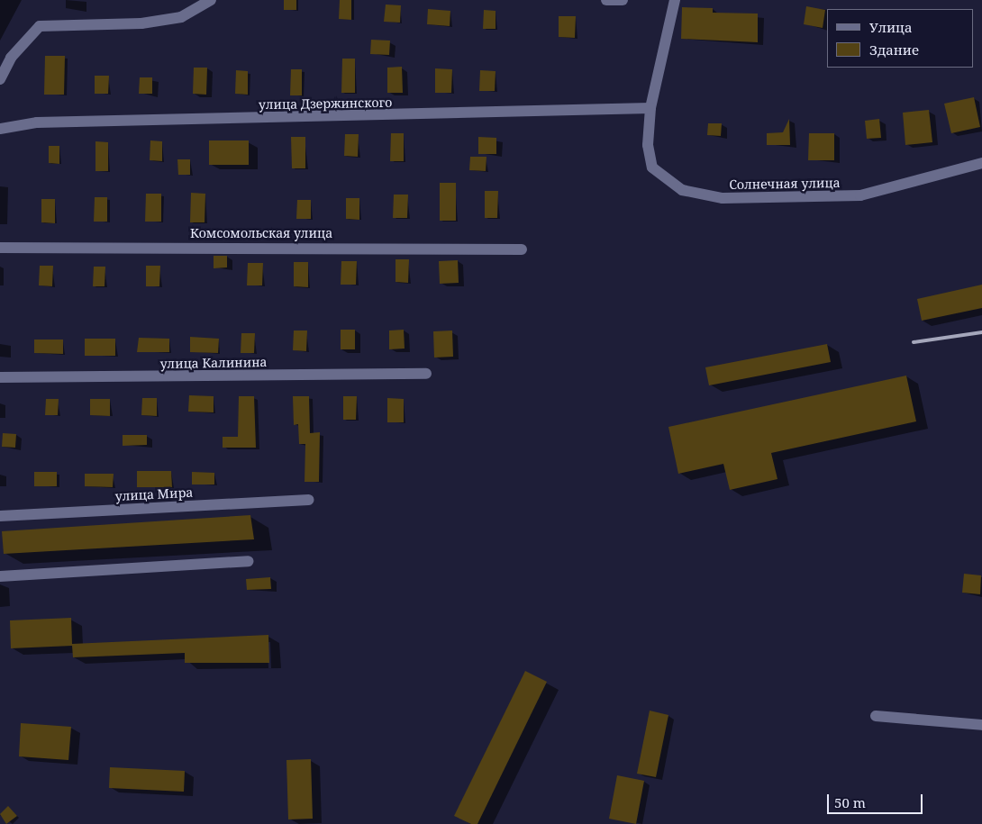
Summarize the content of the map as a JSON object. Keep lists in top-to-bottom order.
{
  "streets": {
    "street": [
      "улица Дзержинского",
      "Солнечная улица",
      "Комсомольская улица",
      "улица Калинина",
      "улица Мира"
    ]
  },
  "crossings": [
    ["улица Дзержинского", "Солнечная улица"]
  ],
  "legend": ["Улица", "Здание"],
  "scale_bar": "50 m"
}
